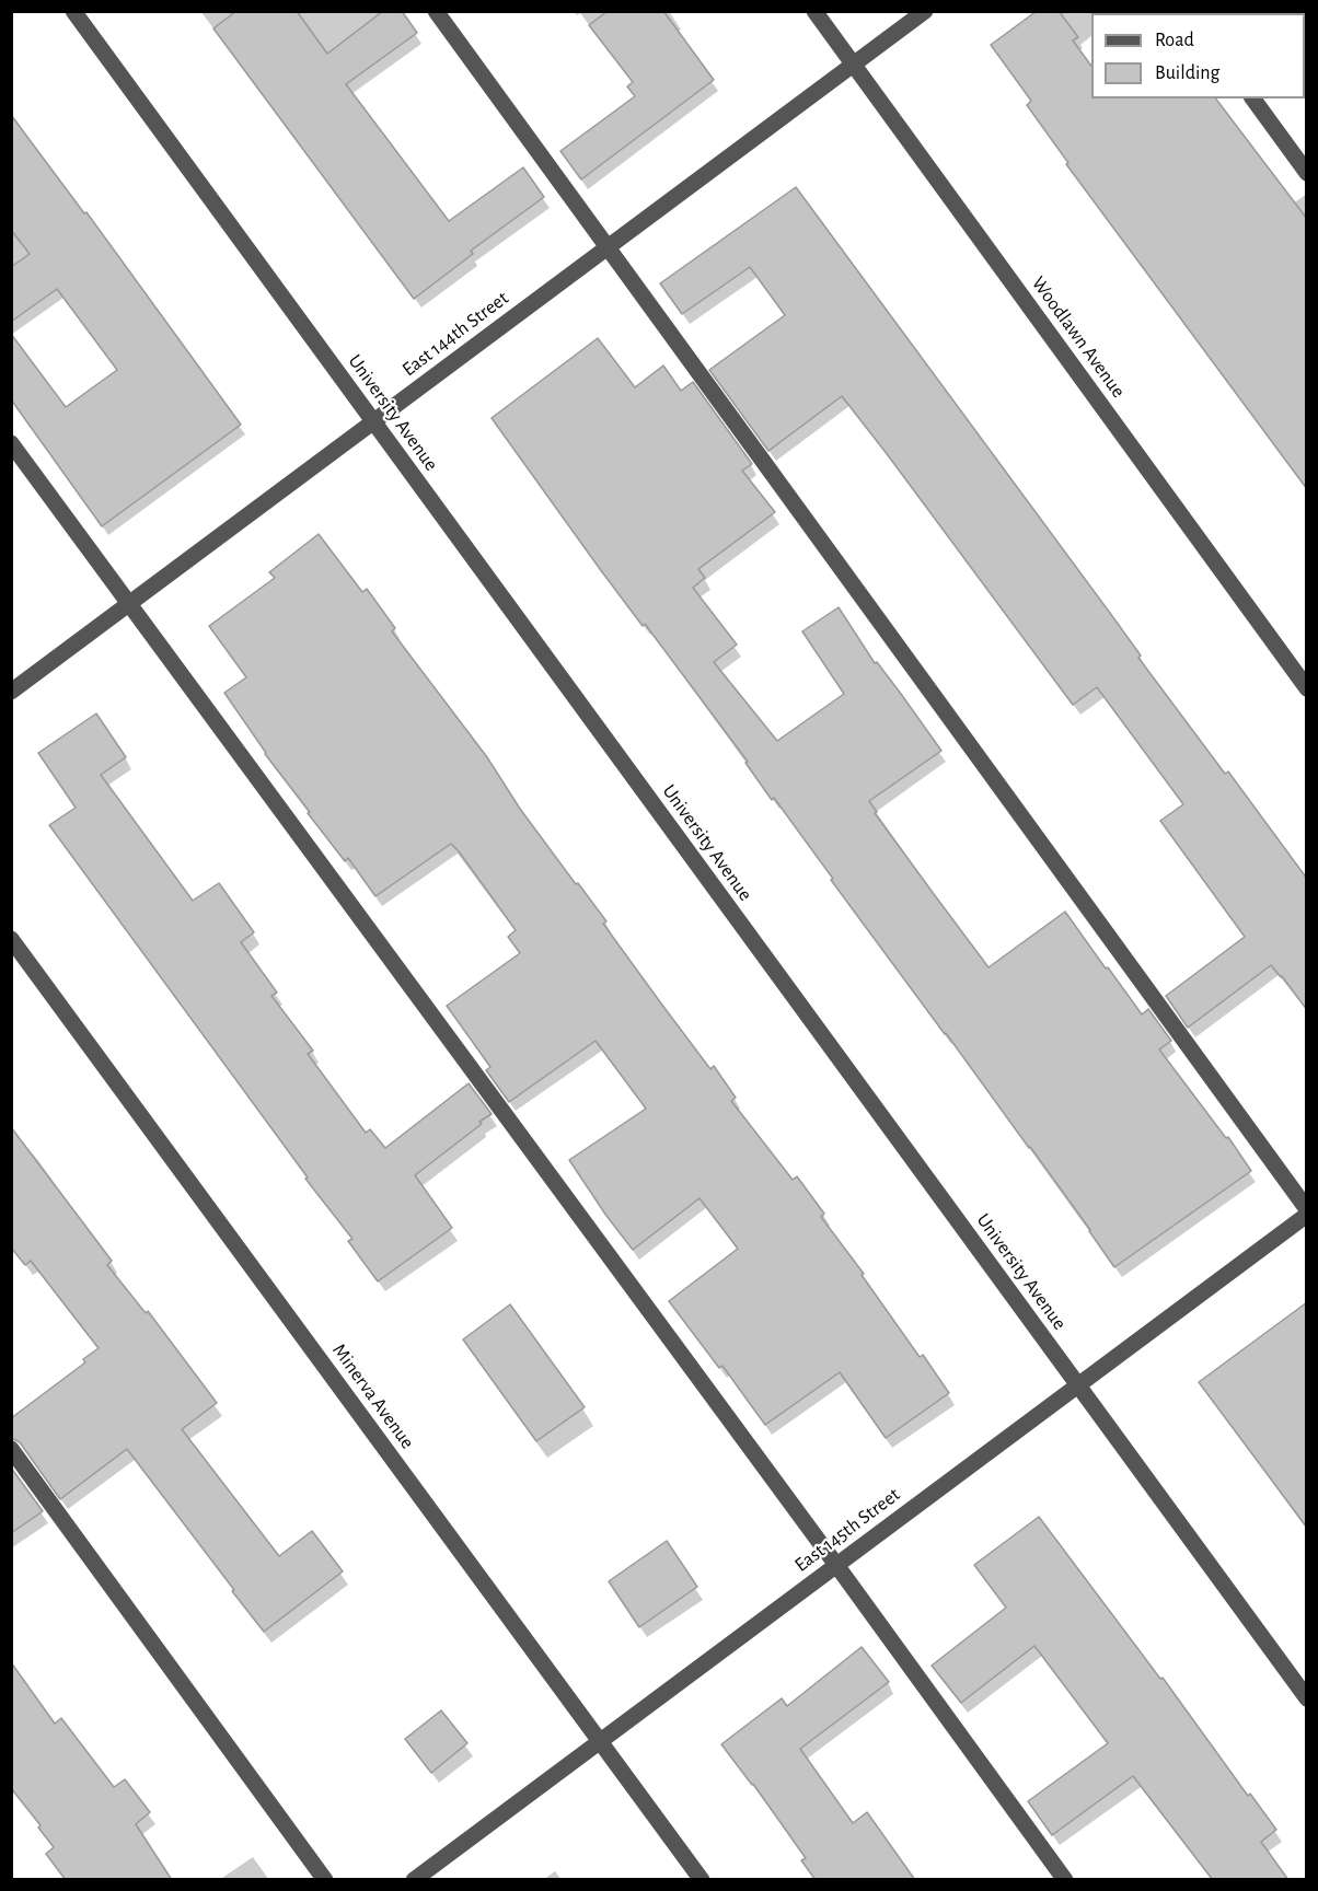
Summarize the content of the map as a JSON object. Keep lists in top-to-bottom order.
{
  "streets": {
    "street": [
      "East 144th Street",
      "Woodlawn Avenue",
      "University Avenue",
      "Minerva Avenue",
      "East 145th Street"
    ]
  },
  "crossings": [
    ["East 144th Street", "Woodlawn Avenue"],
    ["East 144th Street", "University Avenue"],
    ["University Avenue", "East 145th Street"],
    ["Minerva Avenue", "East 145th Street"]
  ],
  "legend": ["Road", "Building"]
}
